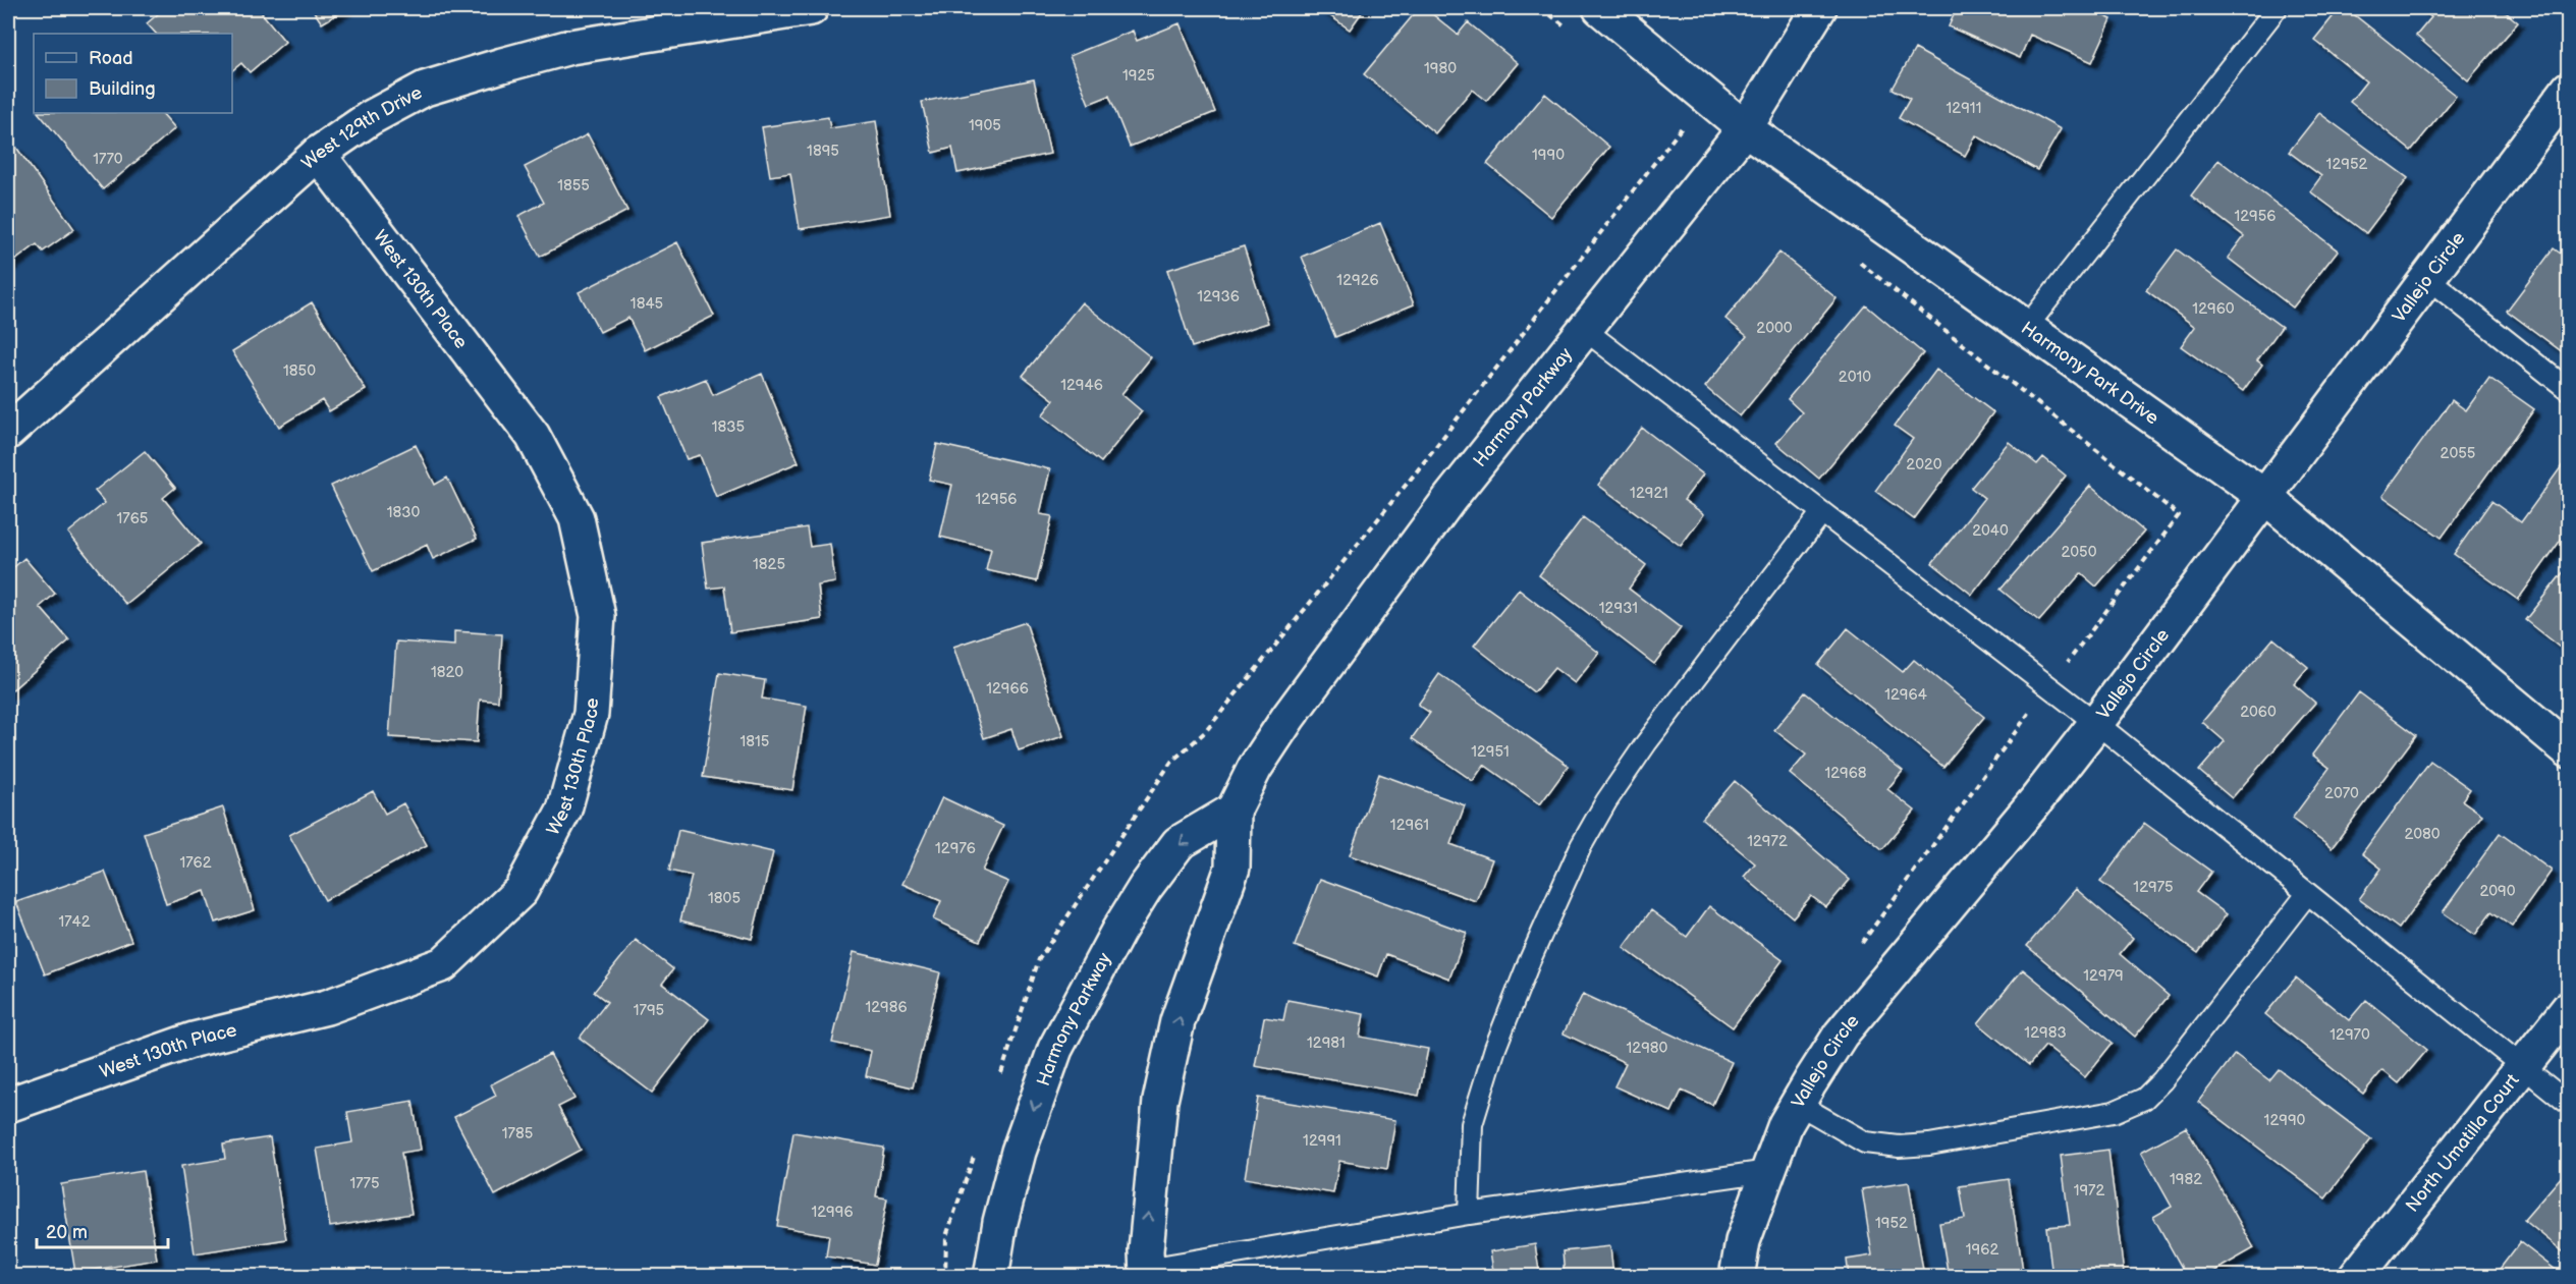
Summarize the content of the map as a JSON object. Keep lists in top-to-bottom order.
{
  "streets": {
    "street": [
      "West 129th Drive",
      "Vallejo Circle",
      "West 130th Place",
      "Harmony Park Drive",
      "Harmony Parkway",
      "North Umatilla Court"
    ]
  },
  "crossings": [
    ["West 129th Drive", "West 130th Place"],
    ["Vallejo Circle", "Harmony Park Drive"],
    ["Harmony Park Drive", "Harmony Parkway"]
  ],
  "house_numbers": [
    "1980",
    "1925",
    "12911",
    "1905",
    "1895",
    "1990",
    "1770",
    "12952",
    "1855",
    "12956",
    "12926",
    "12936",
    "1845",
    "12960",
    "2000",
    "1850",
    "2010",
    "12946",
    "1835",
    "2055",
    "2020",
    "12921",
    "12956",
    "1830",
    "1765",
    "2040",
    "2050",
    "1825",
    "12931",
    "1820",
    "12966",
    "12964",
    "2060",
    "1815",
    "12951",
    "12968",
    "2070",
    "12961",
    "2080",
    "12972",
    "12976",
    "1762",
    "12975",
    "2090",
    "1805",
    "1742",
    "12979",
    "12986",
    "1795",
    "12983",
    "12970",
    "12981",
    "12980",
    "12990",
    "1785",
    "12991",
    "1982",
    "1775",
    "1972",
    "12996",
    "1952",
    "1962"
  ],
  "legend": ["Road", "Building"],
  "scale_bar": "20 m"
}
